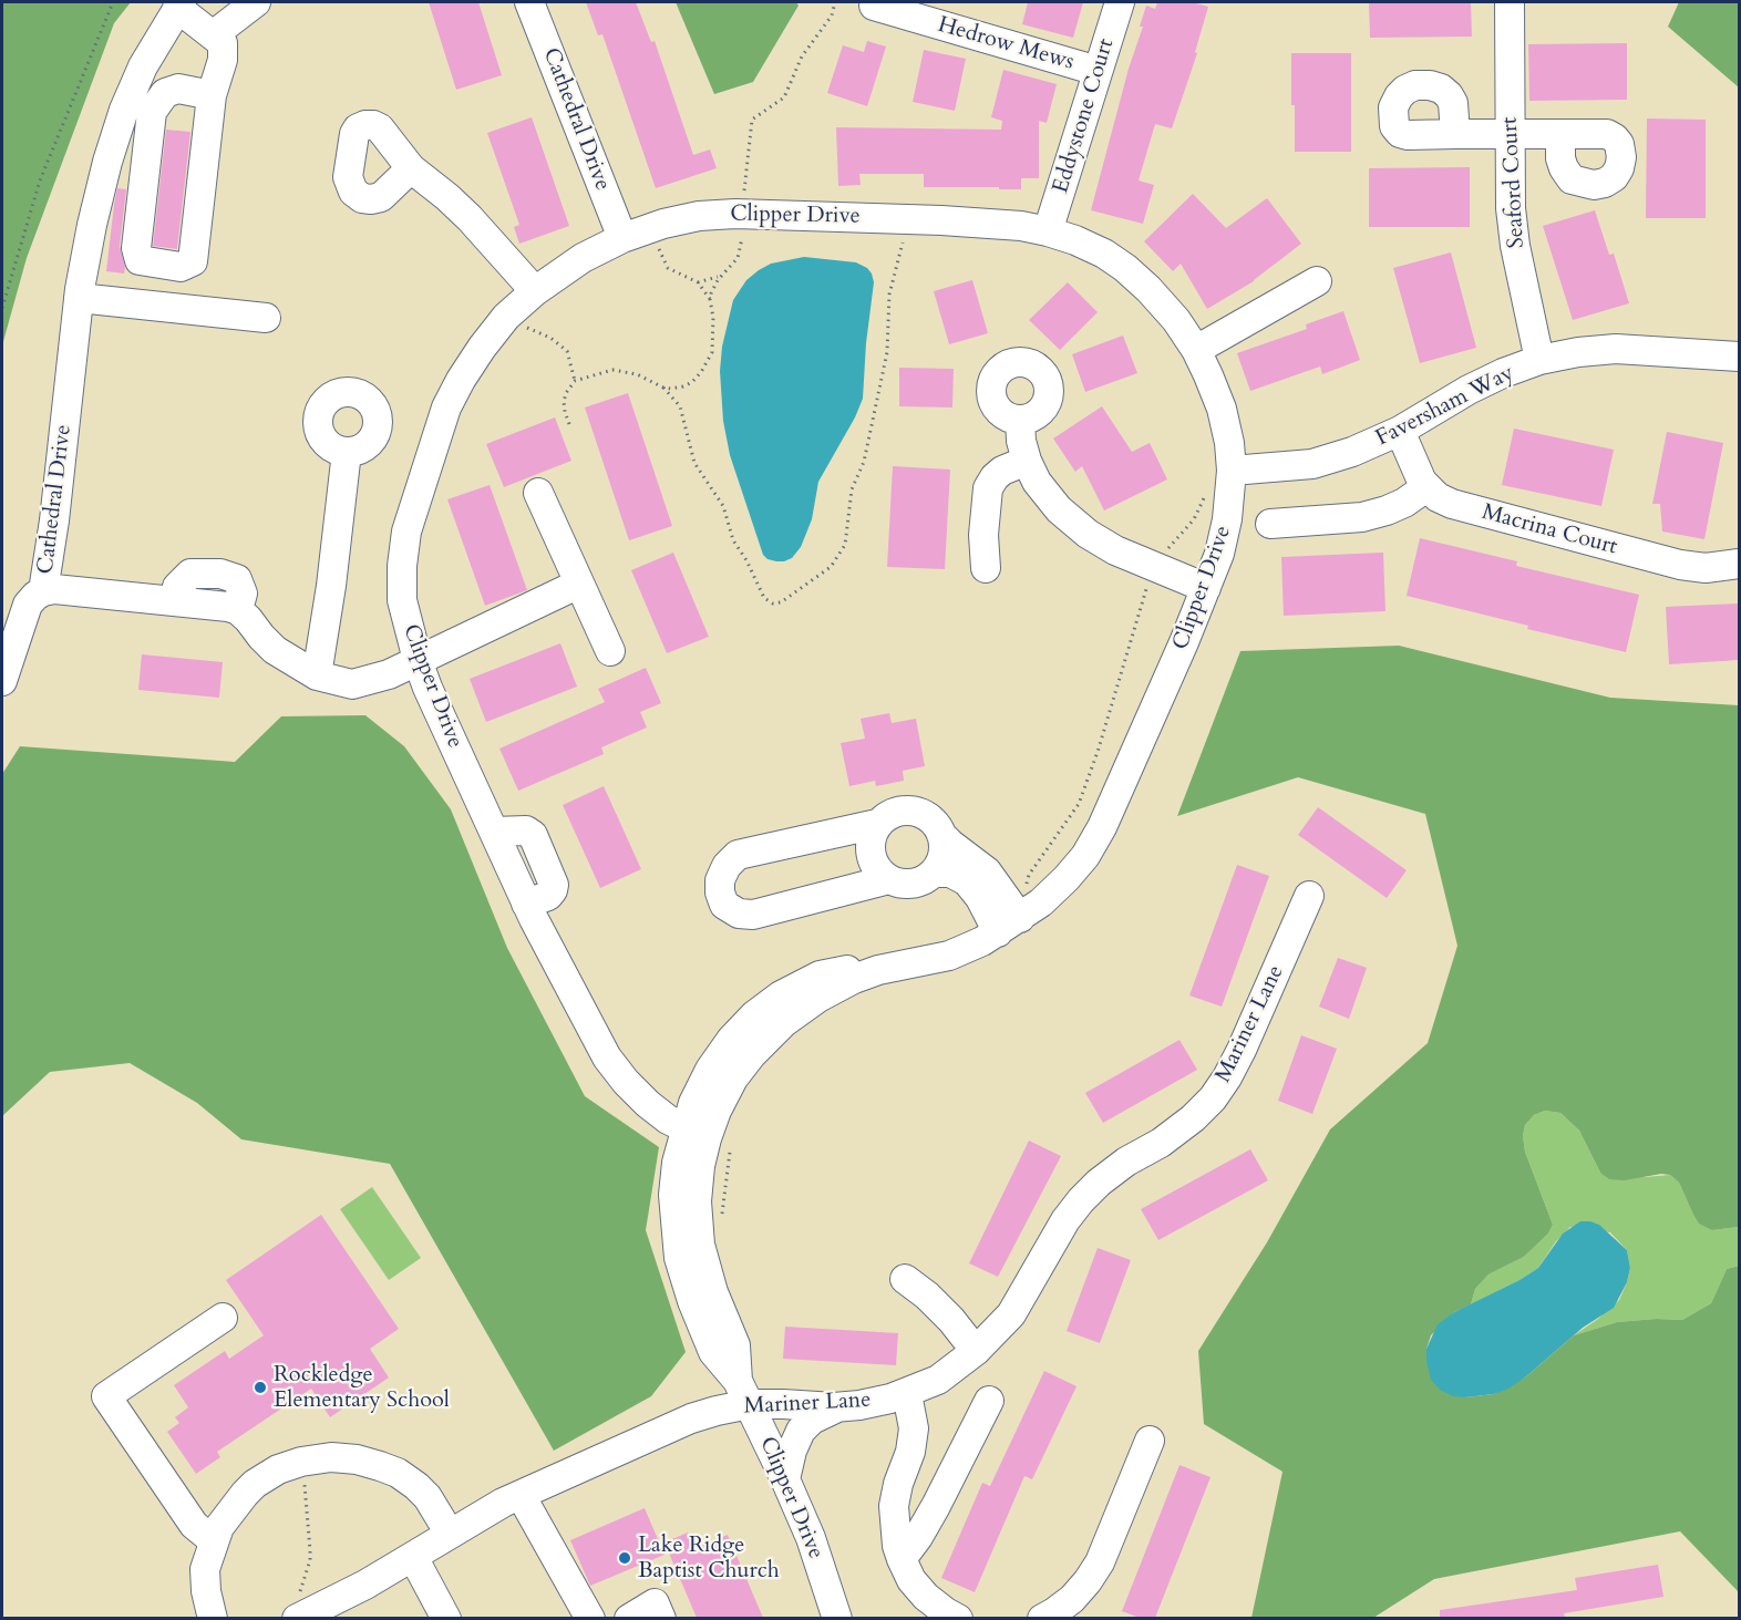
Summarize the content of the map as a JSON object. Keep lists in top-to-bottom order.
{
  "streets": {
    "street": [
      "Hedrow Mews",
      "Eddystone Court",
      "Cathedral Drive",
      "Seaford Court",
      "Clipper Drive",
      "Faversham Way",
      "Macrina Court",
      "Mariner Lane"
    ]
  },
  "crossings": [
    ["Hedrow Mews", "Eddystone Court"],
    ["Eddystone Court", "Clipper Drive"],
    ["Cathedral Drive", "Clipper Drive"],
    ["Seaford Court", "Faversham Way"],
    ["Clipper Drive", "Faversham Way"],
    ["Clipper Drive", "Mariner Lane"]
  ],
  "places": ["Rockledge Elementary School", "Lake Ridge Baptist Church"]
}
